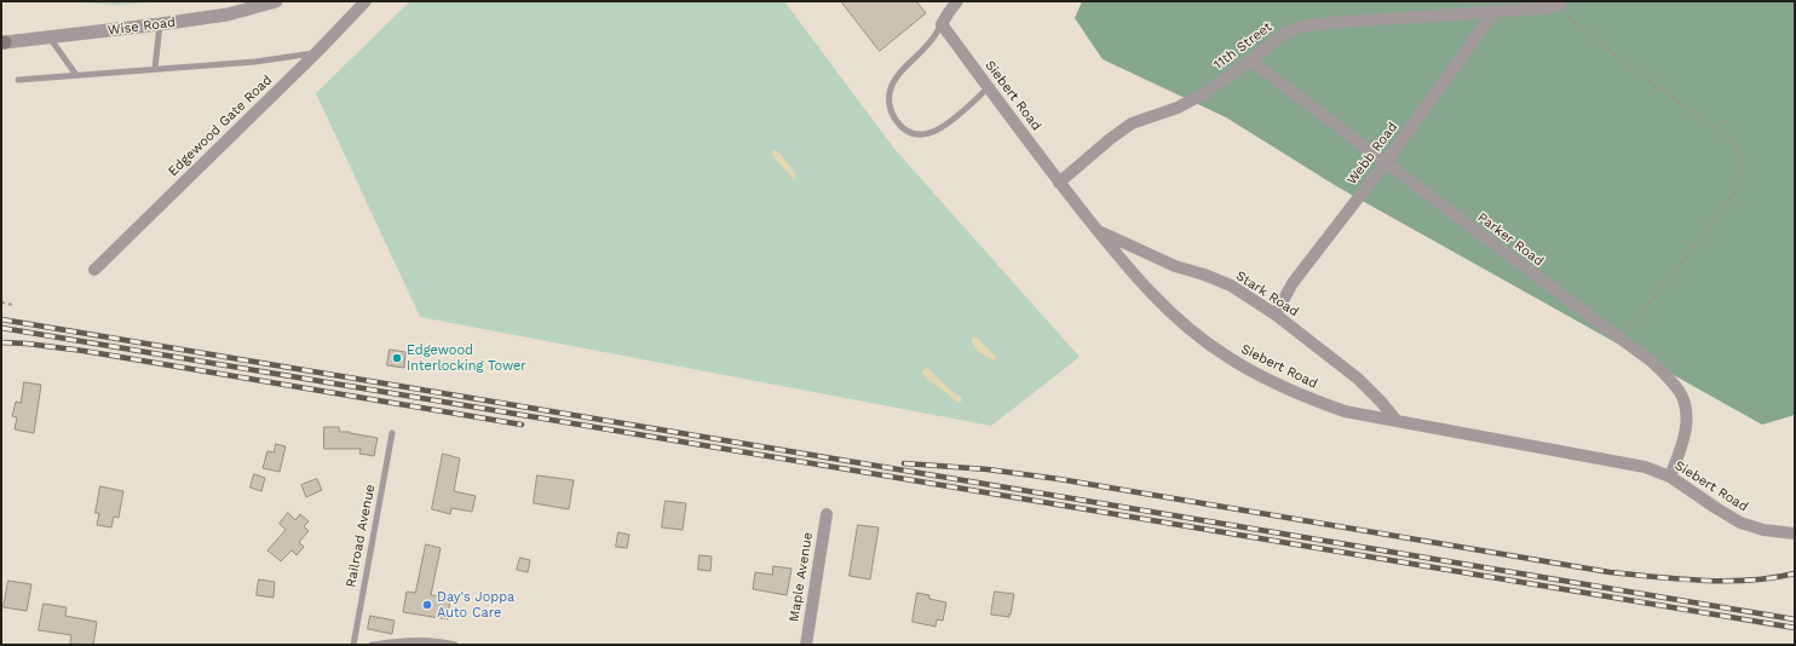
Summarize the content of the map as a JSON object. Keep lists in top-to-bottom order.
{
  "streets": {
    "street": [
      "Wise Road",
      "11th Street",
      "Siebert Road",
      "Edgewood Gate Road",
      "Webb Road",
      "Parker Road",
      "Stark Road",
      "Maple Avenue"
    ],
    "lane": ["Railroad Avenue"]
  },
  "crossings": [
    ["11th Street", "Siebert Road"],
    ["11th Street", "Webb Road"],
    ["11th Street", "Parker Road"],
    ["Siebert Road", "Parker Road"],
    ["Siebert Road", "Stark Road"],
    ["Webb Road", "Parker Road"],
    ["Webb Road", "Stark Road"]
  ],
  "places": ["Edgewood Interlocking Tower", "Day's Joppa Auto Care"]
}
